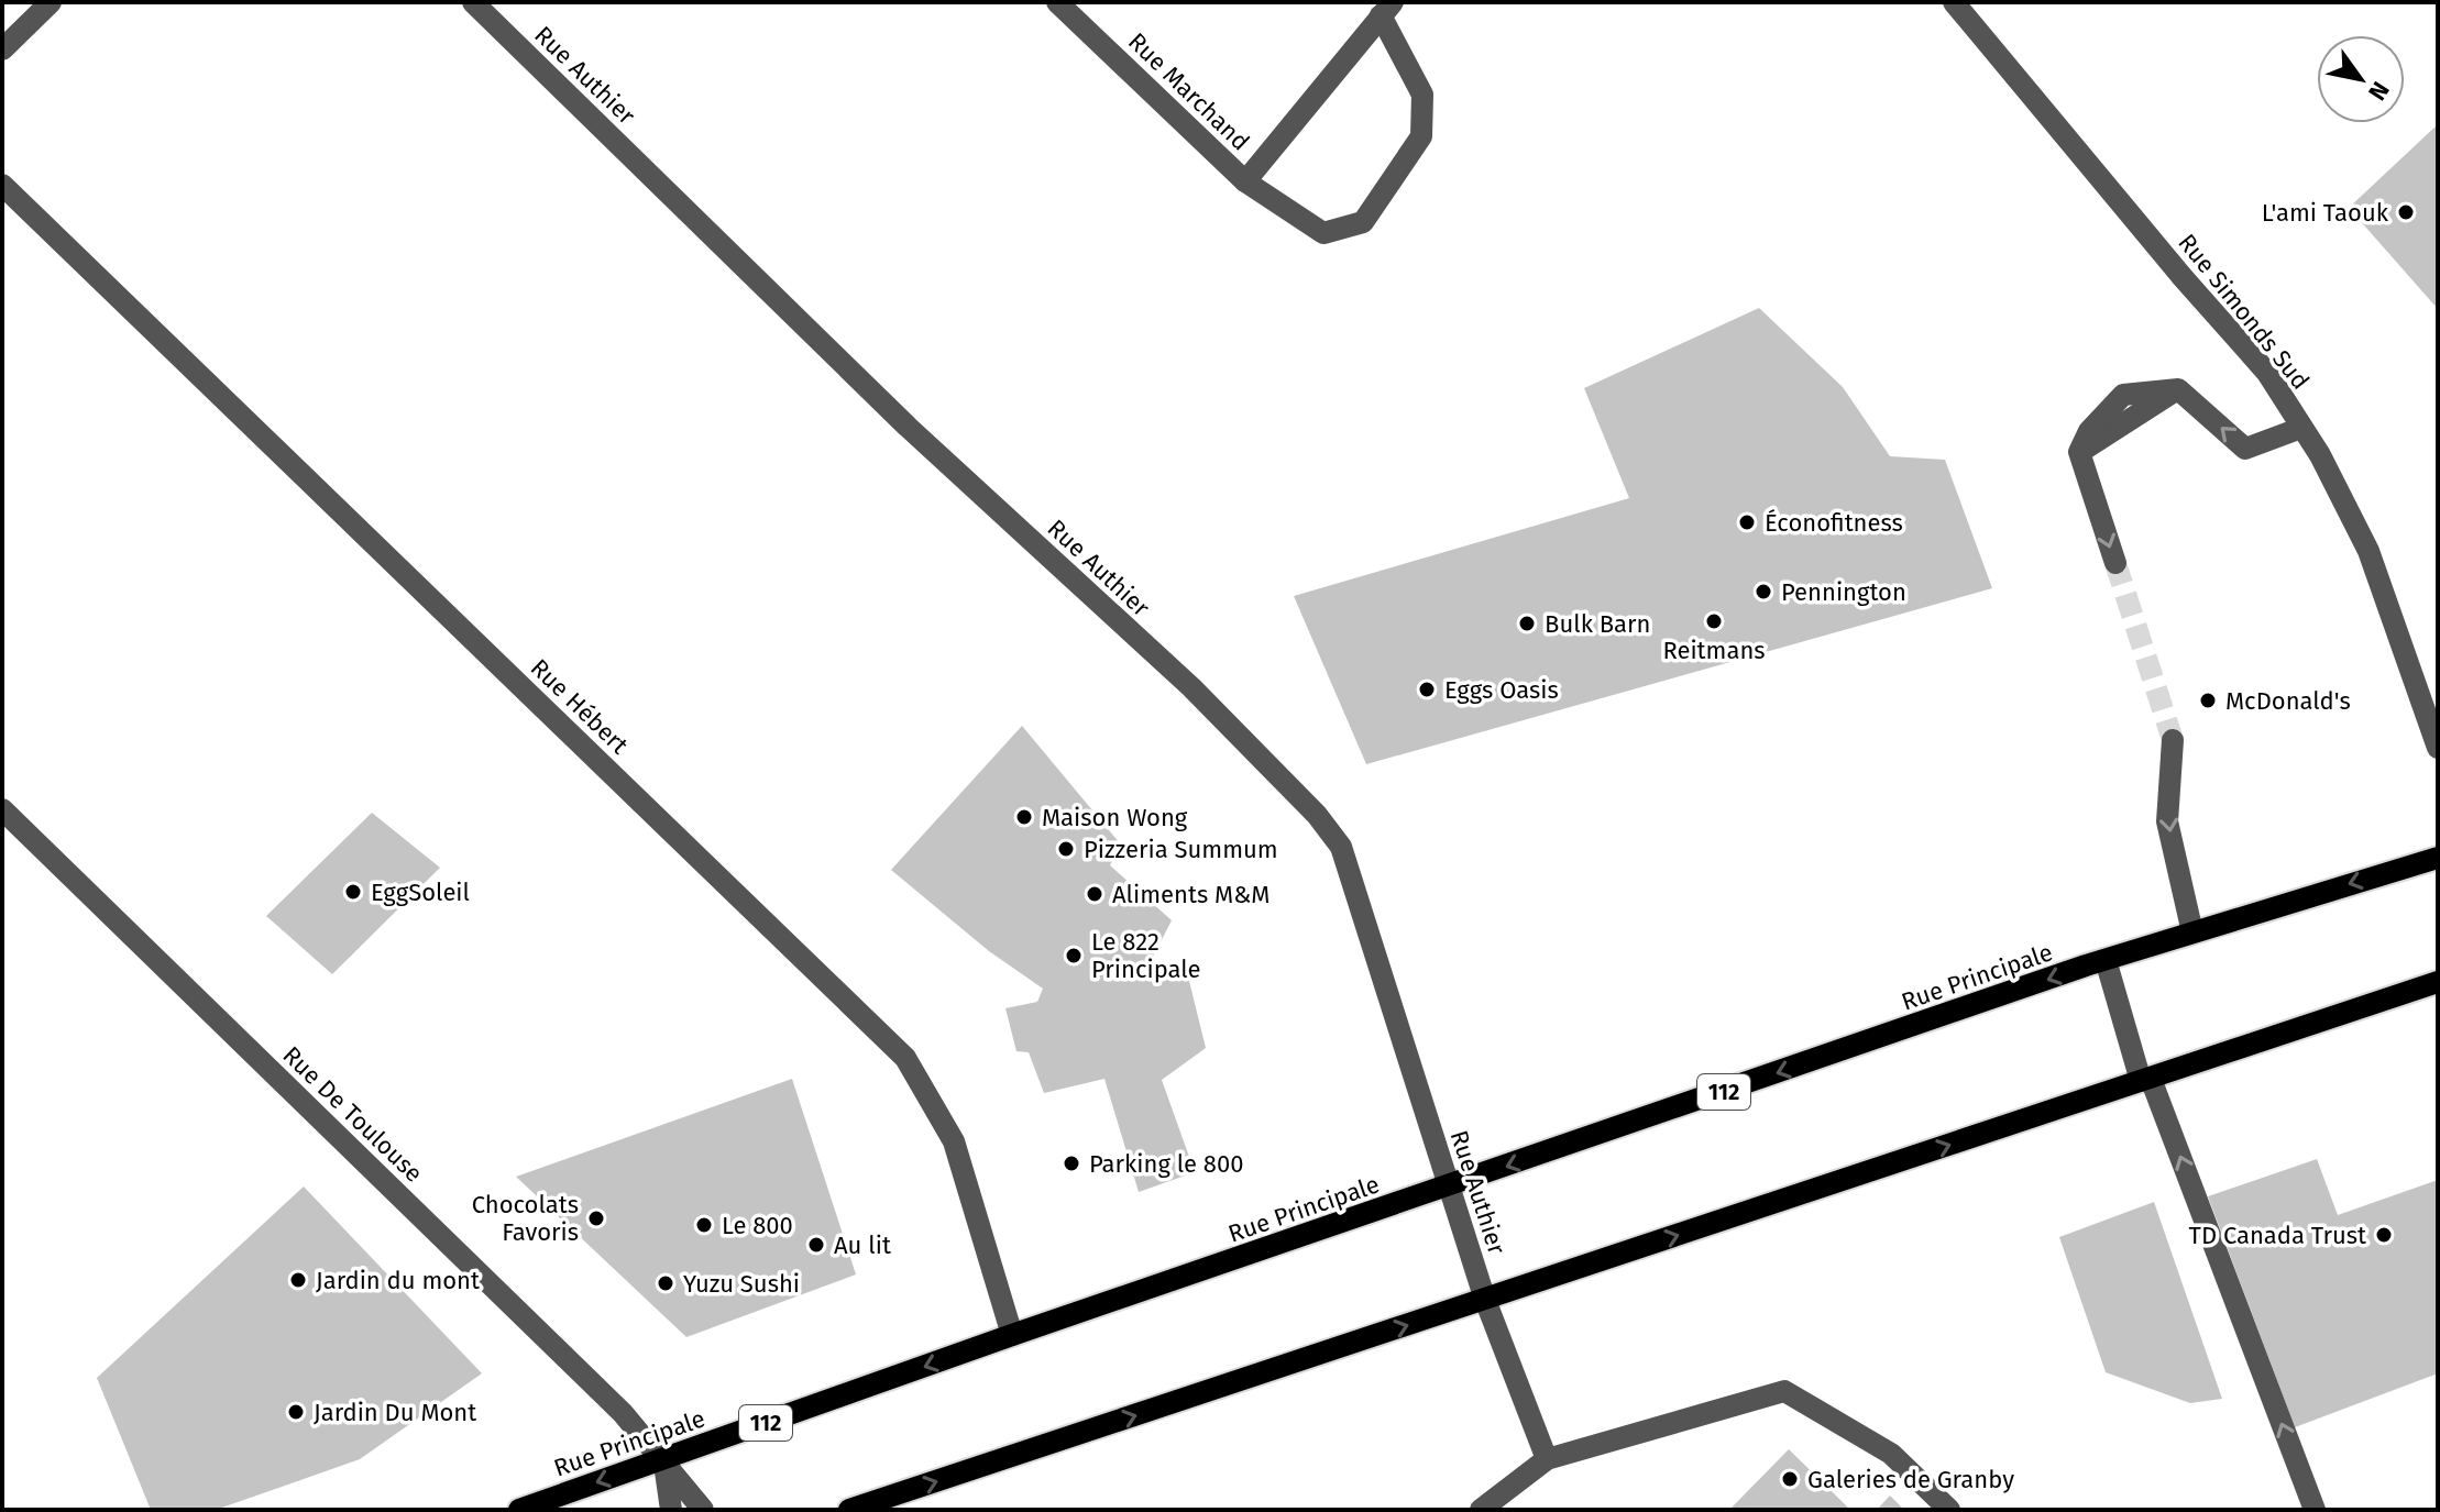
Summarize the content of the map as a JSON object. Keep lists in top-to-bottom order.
{
  "streets": {
    "main road": ["Rue Principale", "112"],
    "street": [
      "Rue Authier",
      "Rue Marchand",
      "Rue Simonds Sud",
      "Rue Hébert",
      "Rue De Toulouse"
    ]
  },
  "crossings": [
    ["Rue Authier", "Rue Principale"],
    ["Rue Hébert", "Rue Principale"],
    ["Rue Principale", "Rue De Toulouse"]
  ],
  "places": [
    "L'ami Taouk",
    "Éconofitness",
    "Pennington",
    "Reitmans",
    "Bulk Barn",
    "Eggs Oasis",
    "McDonald's",
    "Maison Wong",
    "Pizzeria Summum",
    "EggSoleil",
    "Aliments M&M",
    "Le 822 Principale",
    "Parking le 800",
    "Chocolats Favoris",
    "Le 800",
    "TD Canada Trust",
    "Au lit",
    "Jardin du mont",
    "Yuzu Sushi",
    "Jardin Du Mont",
    "Galeries de Granby"
  ],
  "north": "bottom right"
}
